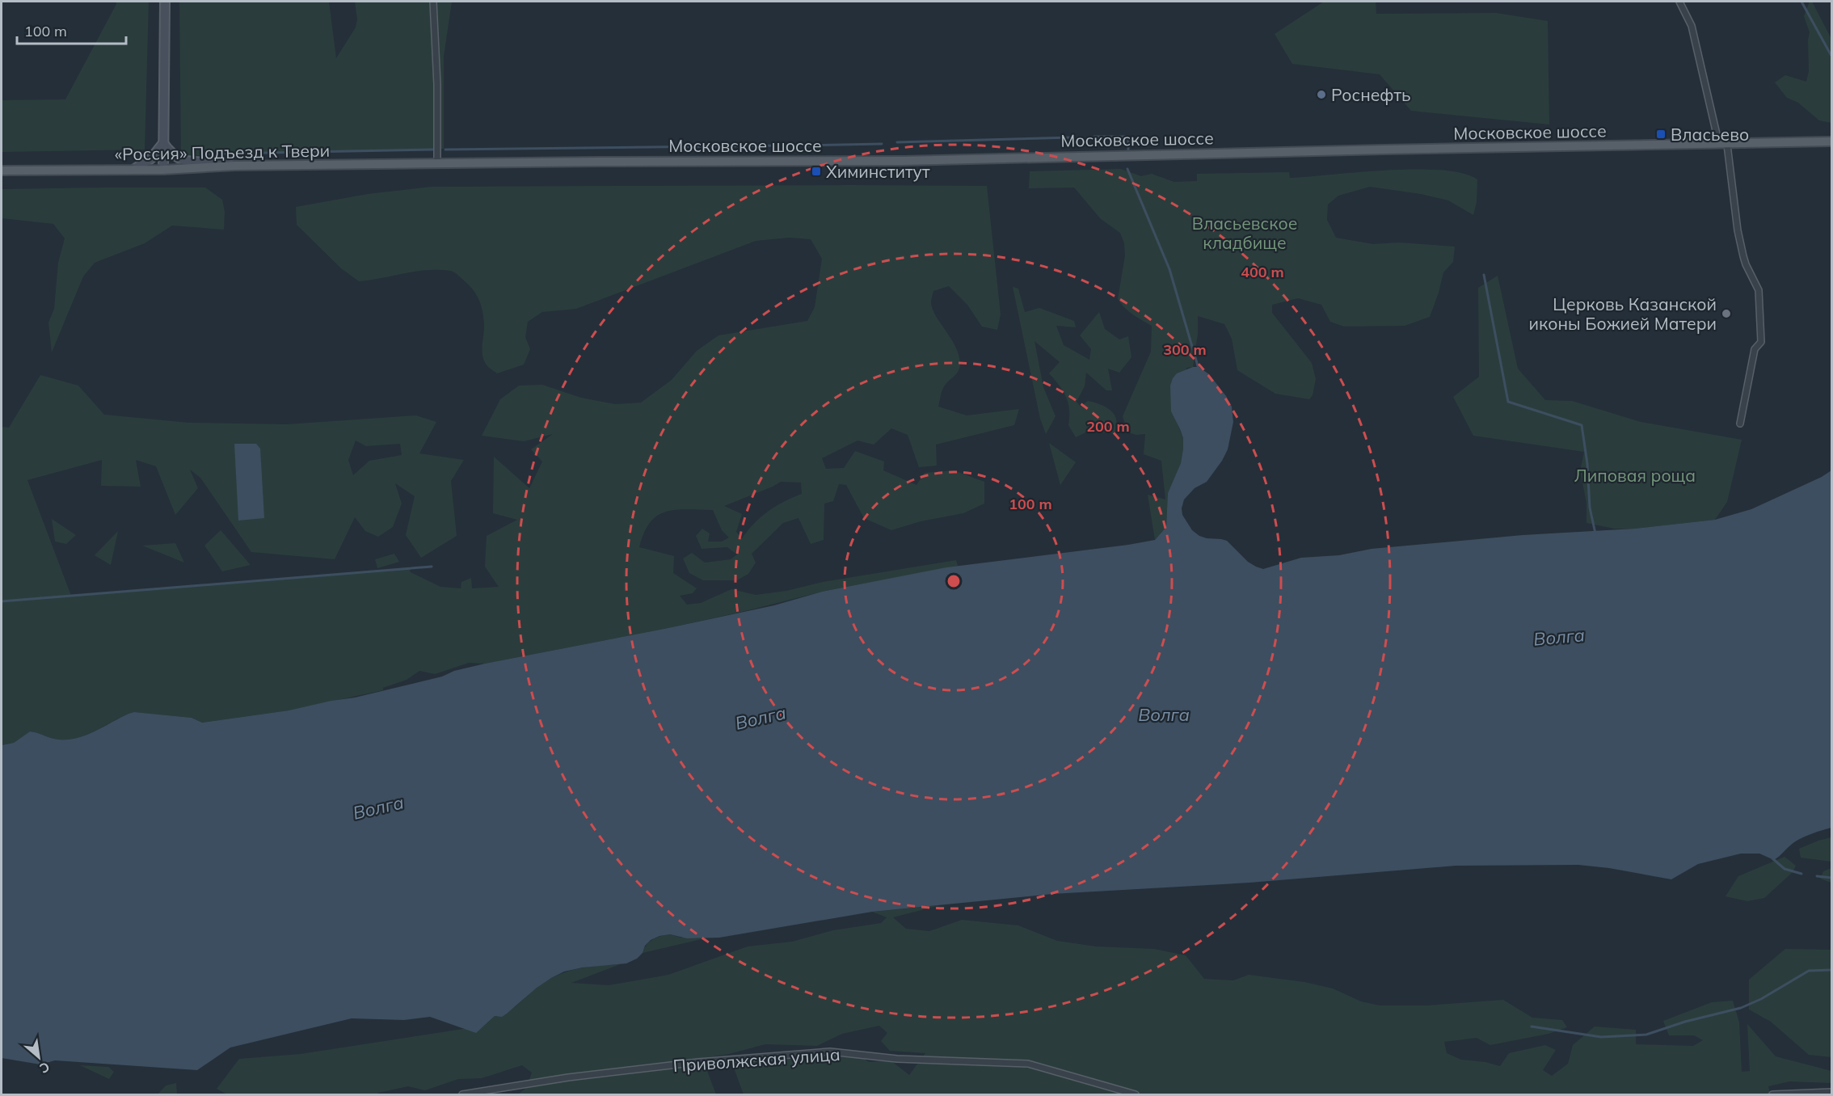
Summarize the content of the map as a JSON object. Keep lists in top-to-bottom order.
{
  "streets": {
    "main road": ["Московское шоссе", "«Россия» Подъезд к Твери"],
    "street": ["Приволжская улица"]
  },
  "crossings": [
    ["Московское шоссе", "«Россия» Подъезд к Твери"]
  ],
  "water": ["Волга"],
  "parks": ["Власьевское кладбище", "Липовая роща"],
  "places": {
    "other": ["Роснефть", "Церковь Казанской иконы Божией Матери"],
    "transit": ["Власьево", "Химинститут"]
  },
  "scale_bar": "100 m",
  "north": "bottom right",
  "rings": [
    "400 m",
    "300 m",
    "200 m",
    "100 m"
  ]
}
